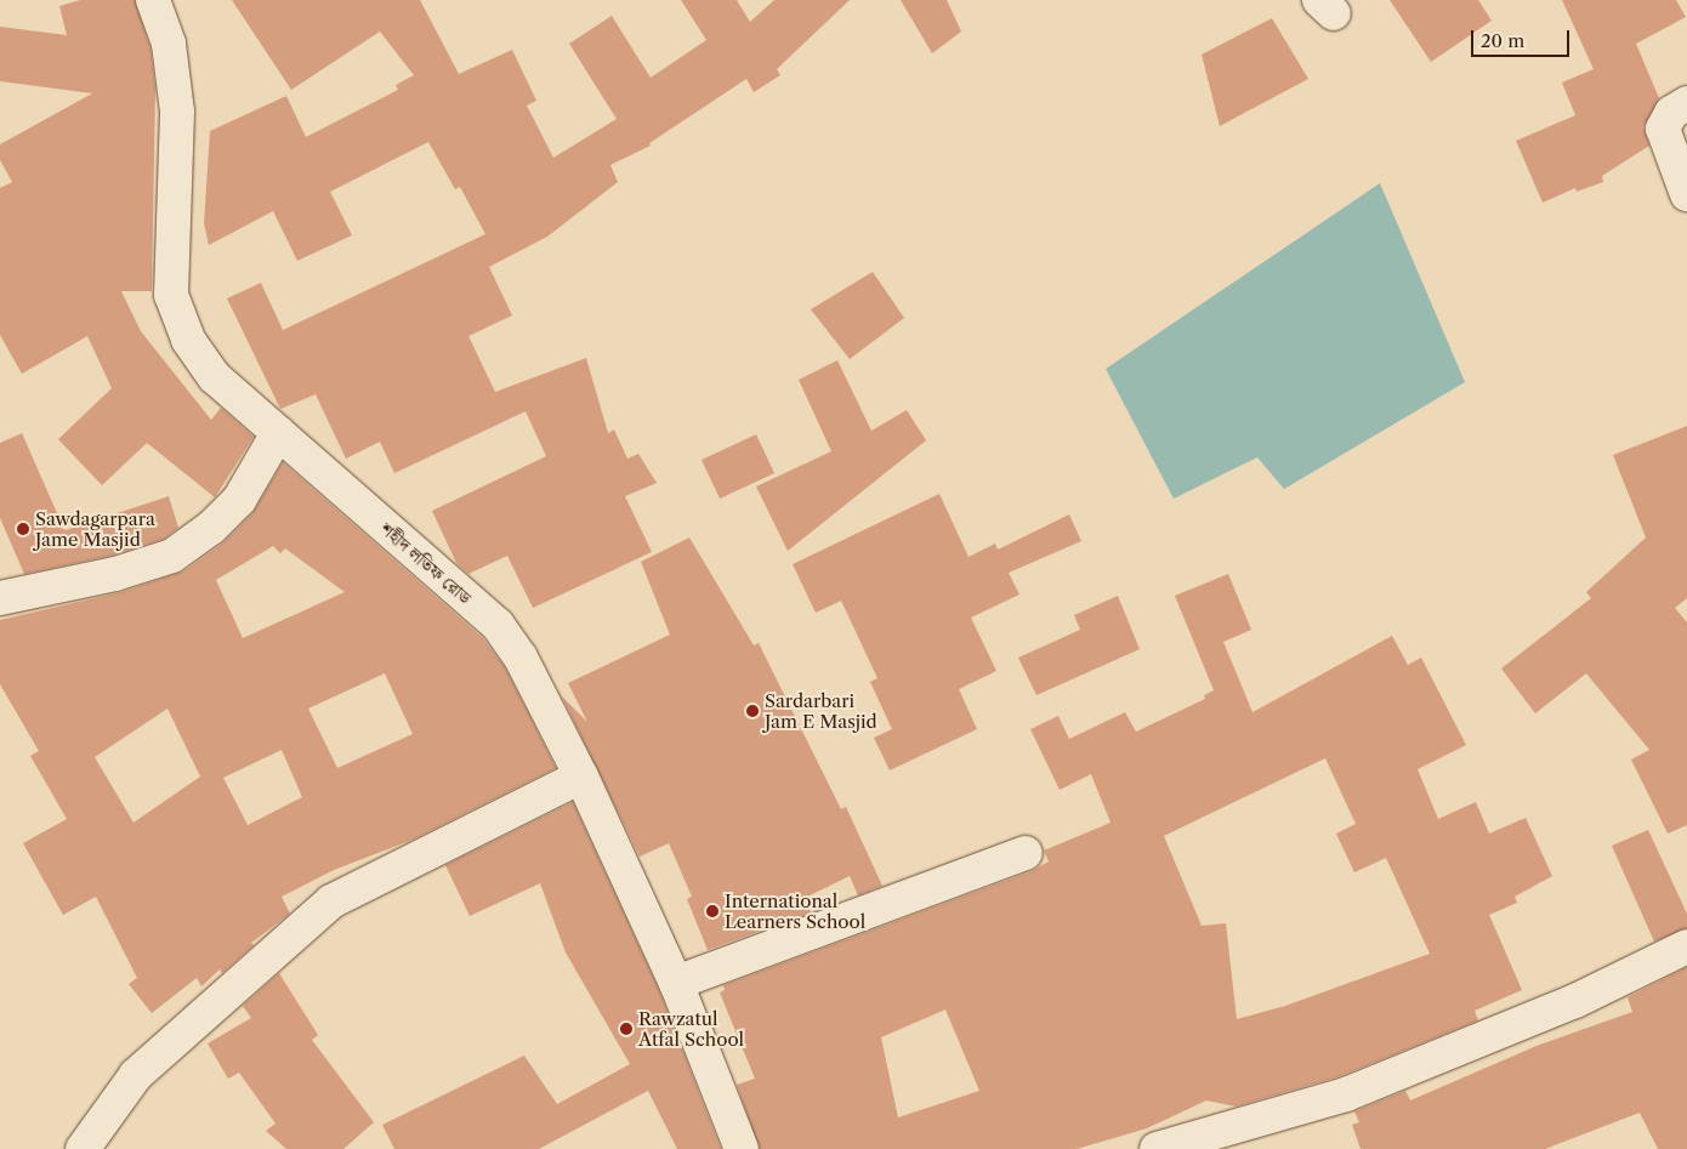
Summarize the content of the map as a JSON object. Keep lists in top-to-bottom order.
{
  "streets": {
    "street": ["শহীদ লতিফ রোড"]
  },
  "places": [
    "Sawdagarpara Jame Masjid",
    "Sardarbari Jam E Masjid",
    "International Learners School",
    "Rawzatul Atfal School"
  ],
  "scale_bar": "20 m"
}
